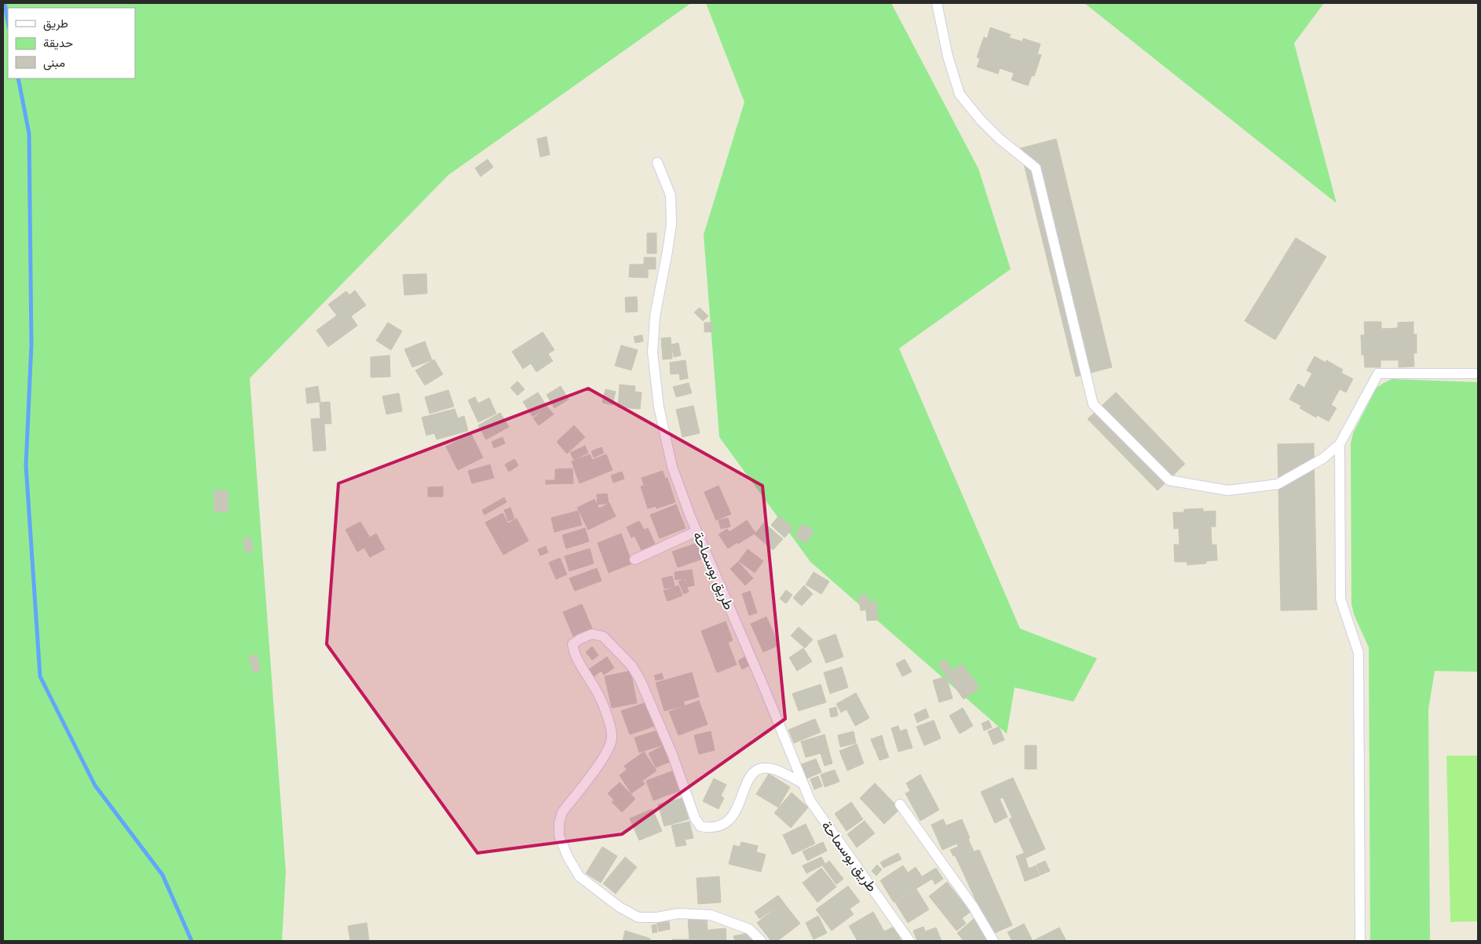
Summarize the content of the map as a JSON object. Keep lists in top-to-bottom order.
{
  "streets": {
    "street": ["طريق بوسماحة"]
  },
  "legend": ["طريق", "حديقة", "مبنى"]
}
